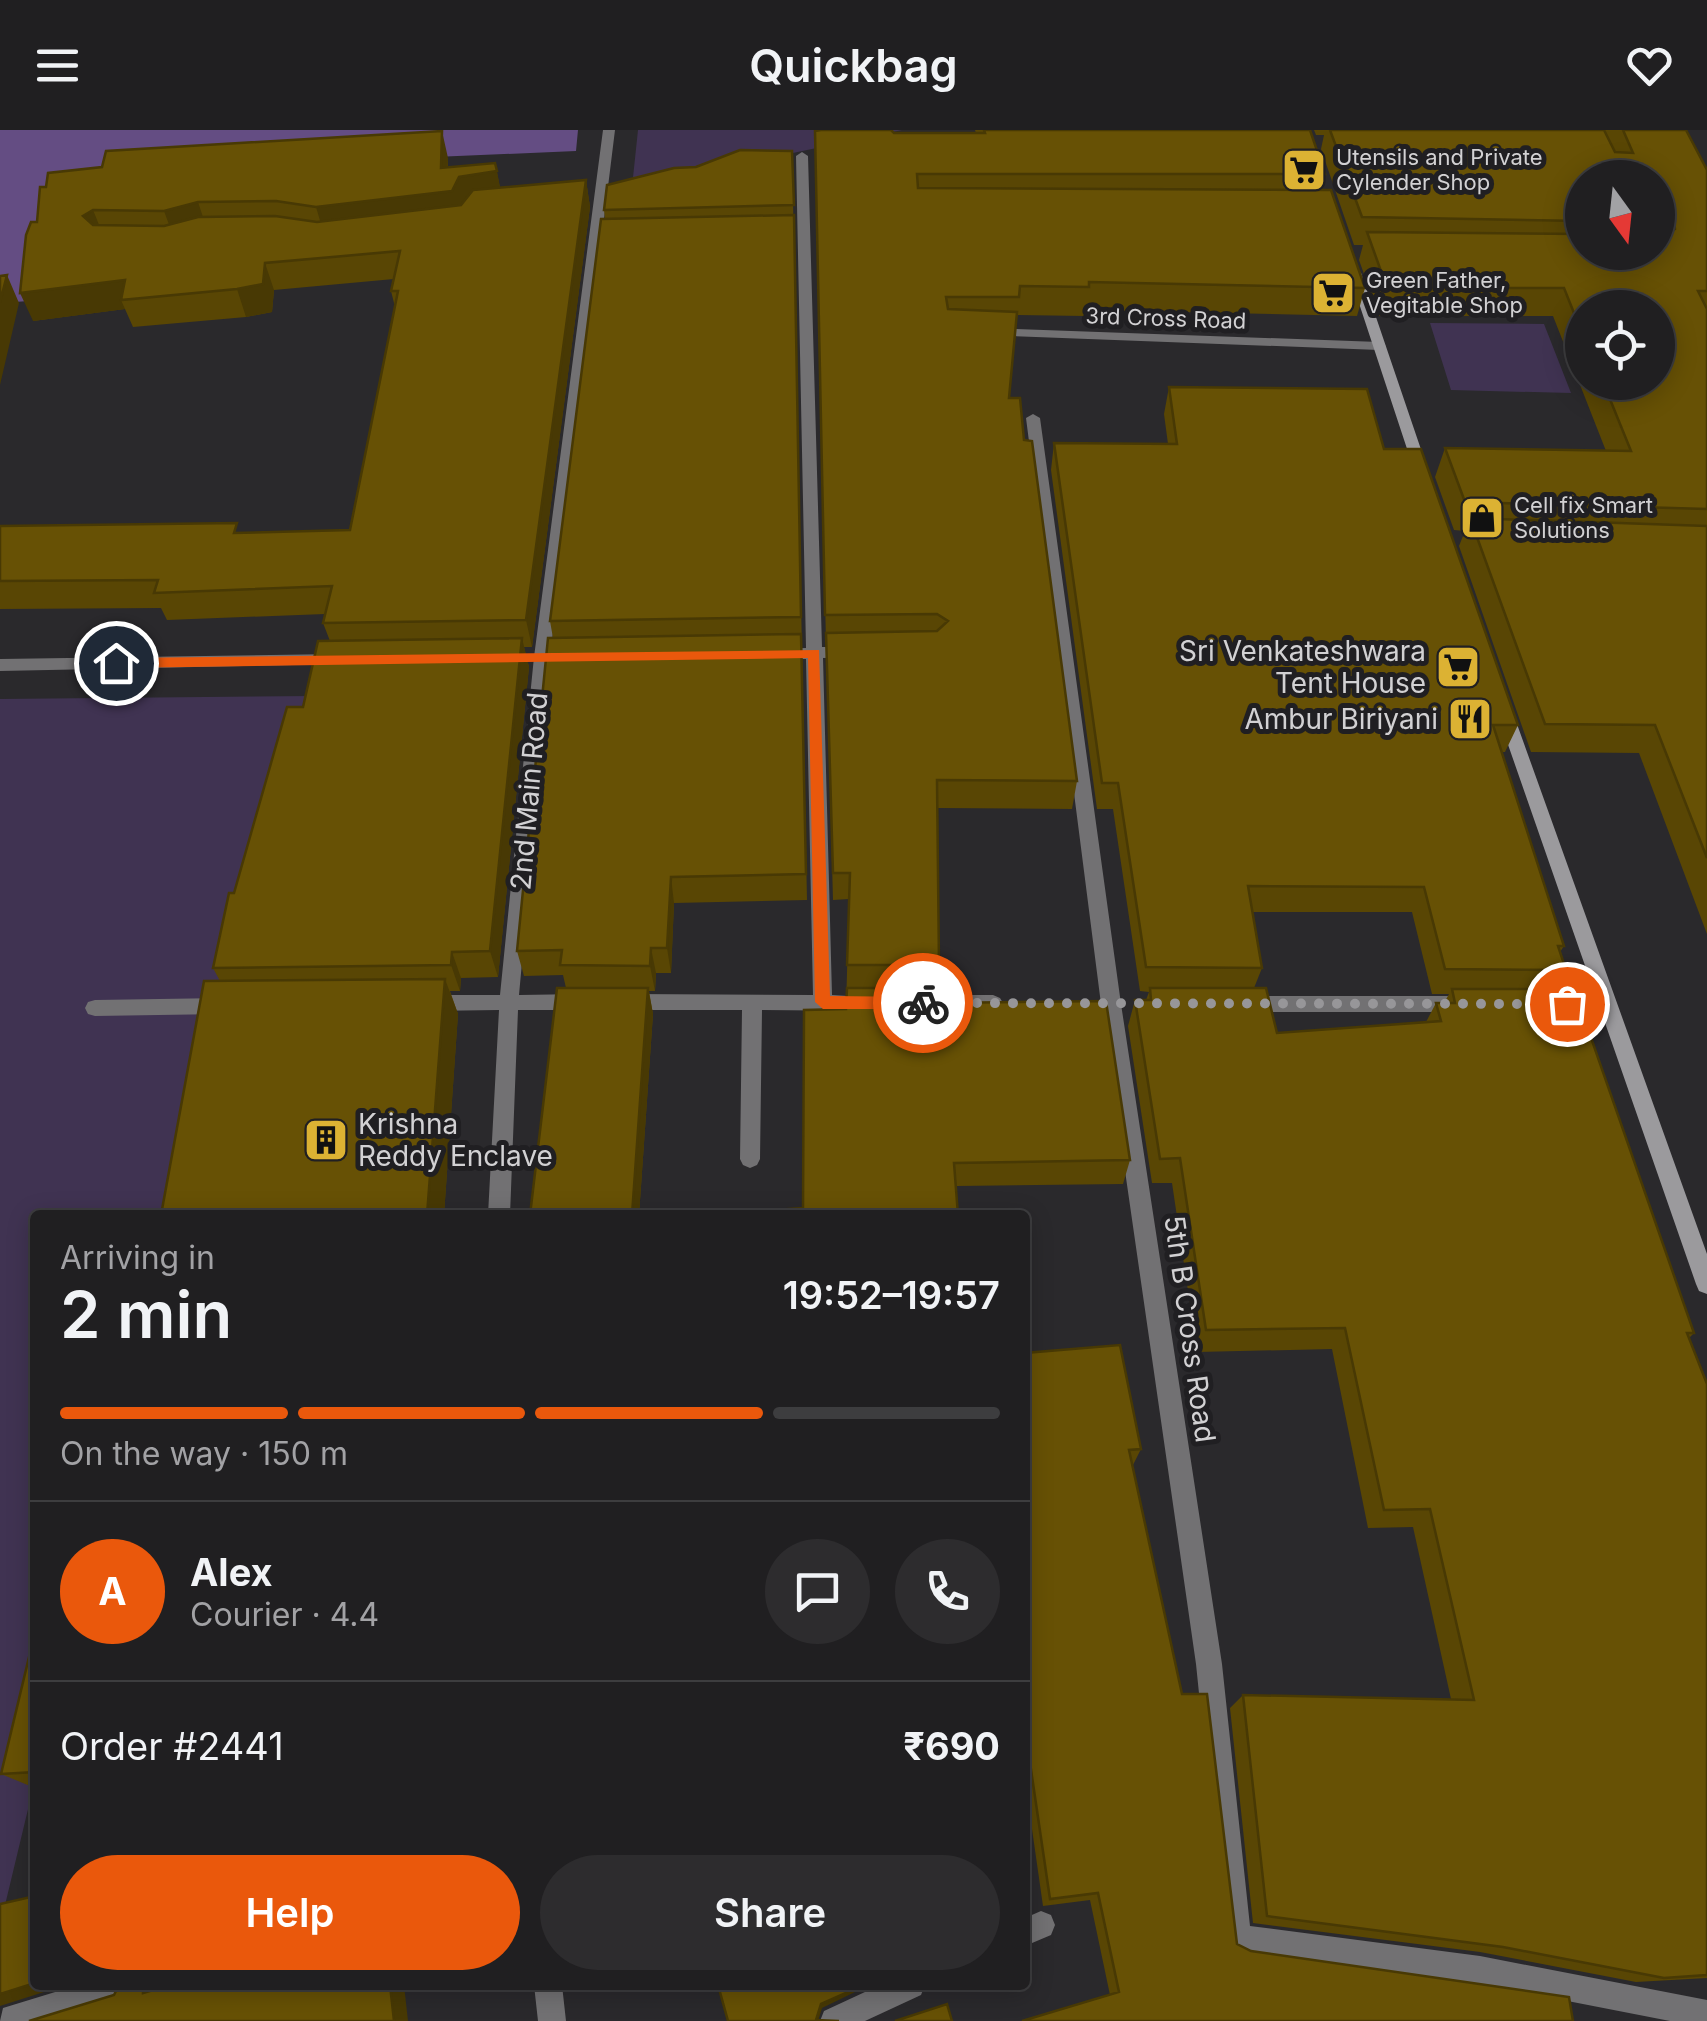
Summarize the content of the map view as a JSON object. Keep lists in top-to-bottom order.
{
  "streets": {
    "street": ["3rd Cross Road", "2nd Main Road", "5th B Cross Road"]
  },
  "places": {
    "supermarket": ["Utensils and Private Cylender Shop", "Green Father, Vegitable Shop", "Sri Venkateshwara Tent House"],
    "shop": ["Cell fix Smart Solutions"],
    "restaurant": ["Ambur Biriyani"],
    "building": ["Krishna Reddy Enclave"]
  },
  "north": "bottom",
  "page": {
    "header": "Quickbag",
    "heading": ["2 min", "Arriving in", "19:52–19:57"],
    "panel": [
      "Alex",
      "Courier · 4.4",
      "Order #2441",
      "₹690"
    ],
    "bar": "On the way · 150 m",
    "round": "A",
    "buttons": ["Help", "Share"]
  }
}
